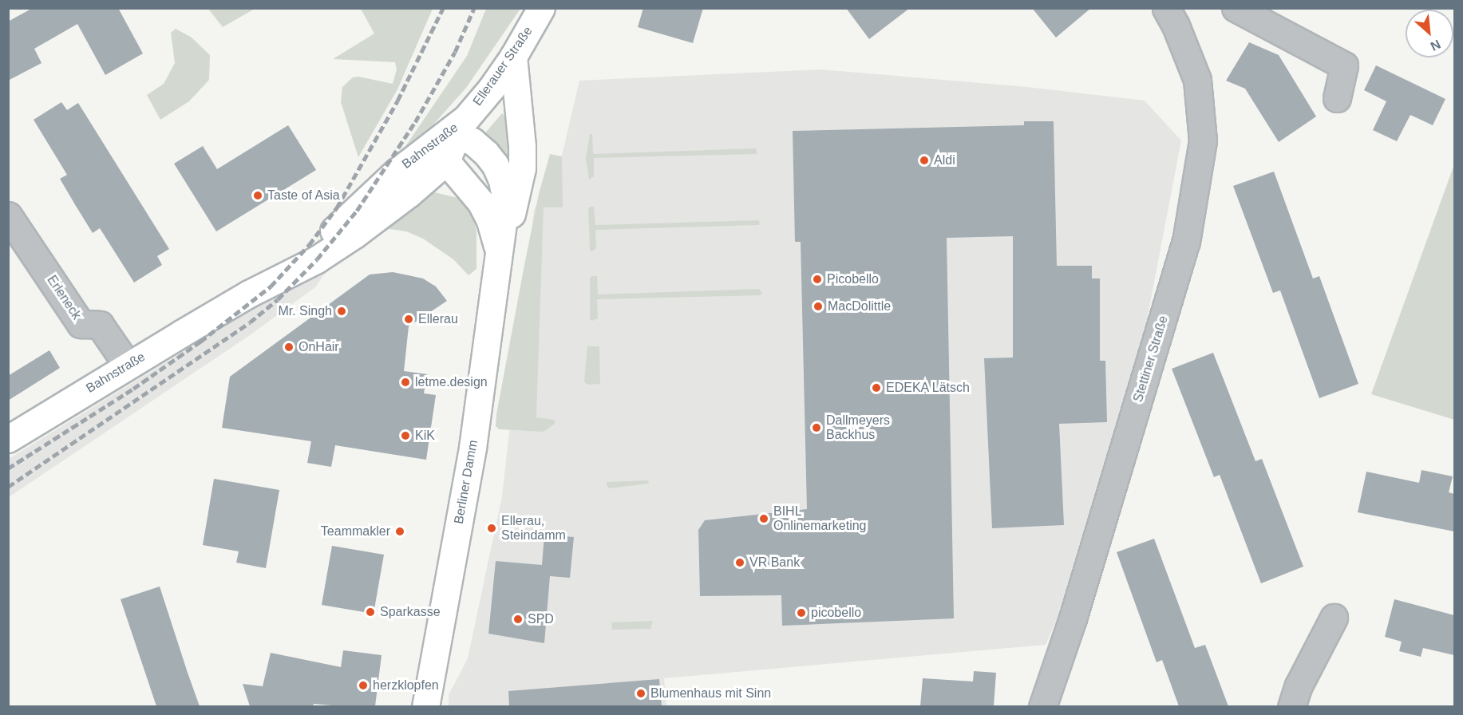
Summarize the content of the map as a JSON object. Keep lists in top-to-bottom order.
{
  "streets": {
    "main road": ["Ellerauer Straße", "Bahnstraße", "Berliner Damm"],
    "street": ["Erleneck", "Stettiner Straße"]
  },
  "crossings": [
    ["Ellerauer Straße", "Bahnstraße"],
    ["Ellerauer Straße", "Berliner Damm"],
    ["Bahnstraße", "Erleneck"],
    ["Bahnstraße", "Berliner Damm"]
  ],
  "places": [
    "Aldi",
    "Taste of Asia",
    "Picobello",
    "MacDolittle",
    "Mr. Singh",
    "Ellerau",
    "OnHair",
    "letme.design",
    "EDEKA Lätsch",
    "Dallmeyers Backhus",
    "KiK",
    "BIHL Onlinemarketing",
    "Ellerau, Steindamm",
    "Teammakler",
    "VR Bank",
    "Sparkasse",
    "picobello",
    "SPD",
    "herzklopfen",
    "Blumenhaus mit Sinn"
  ],
  "north": "bottom right"
}
